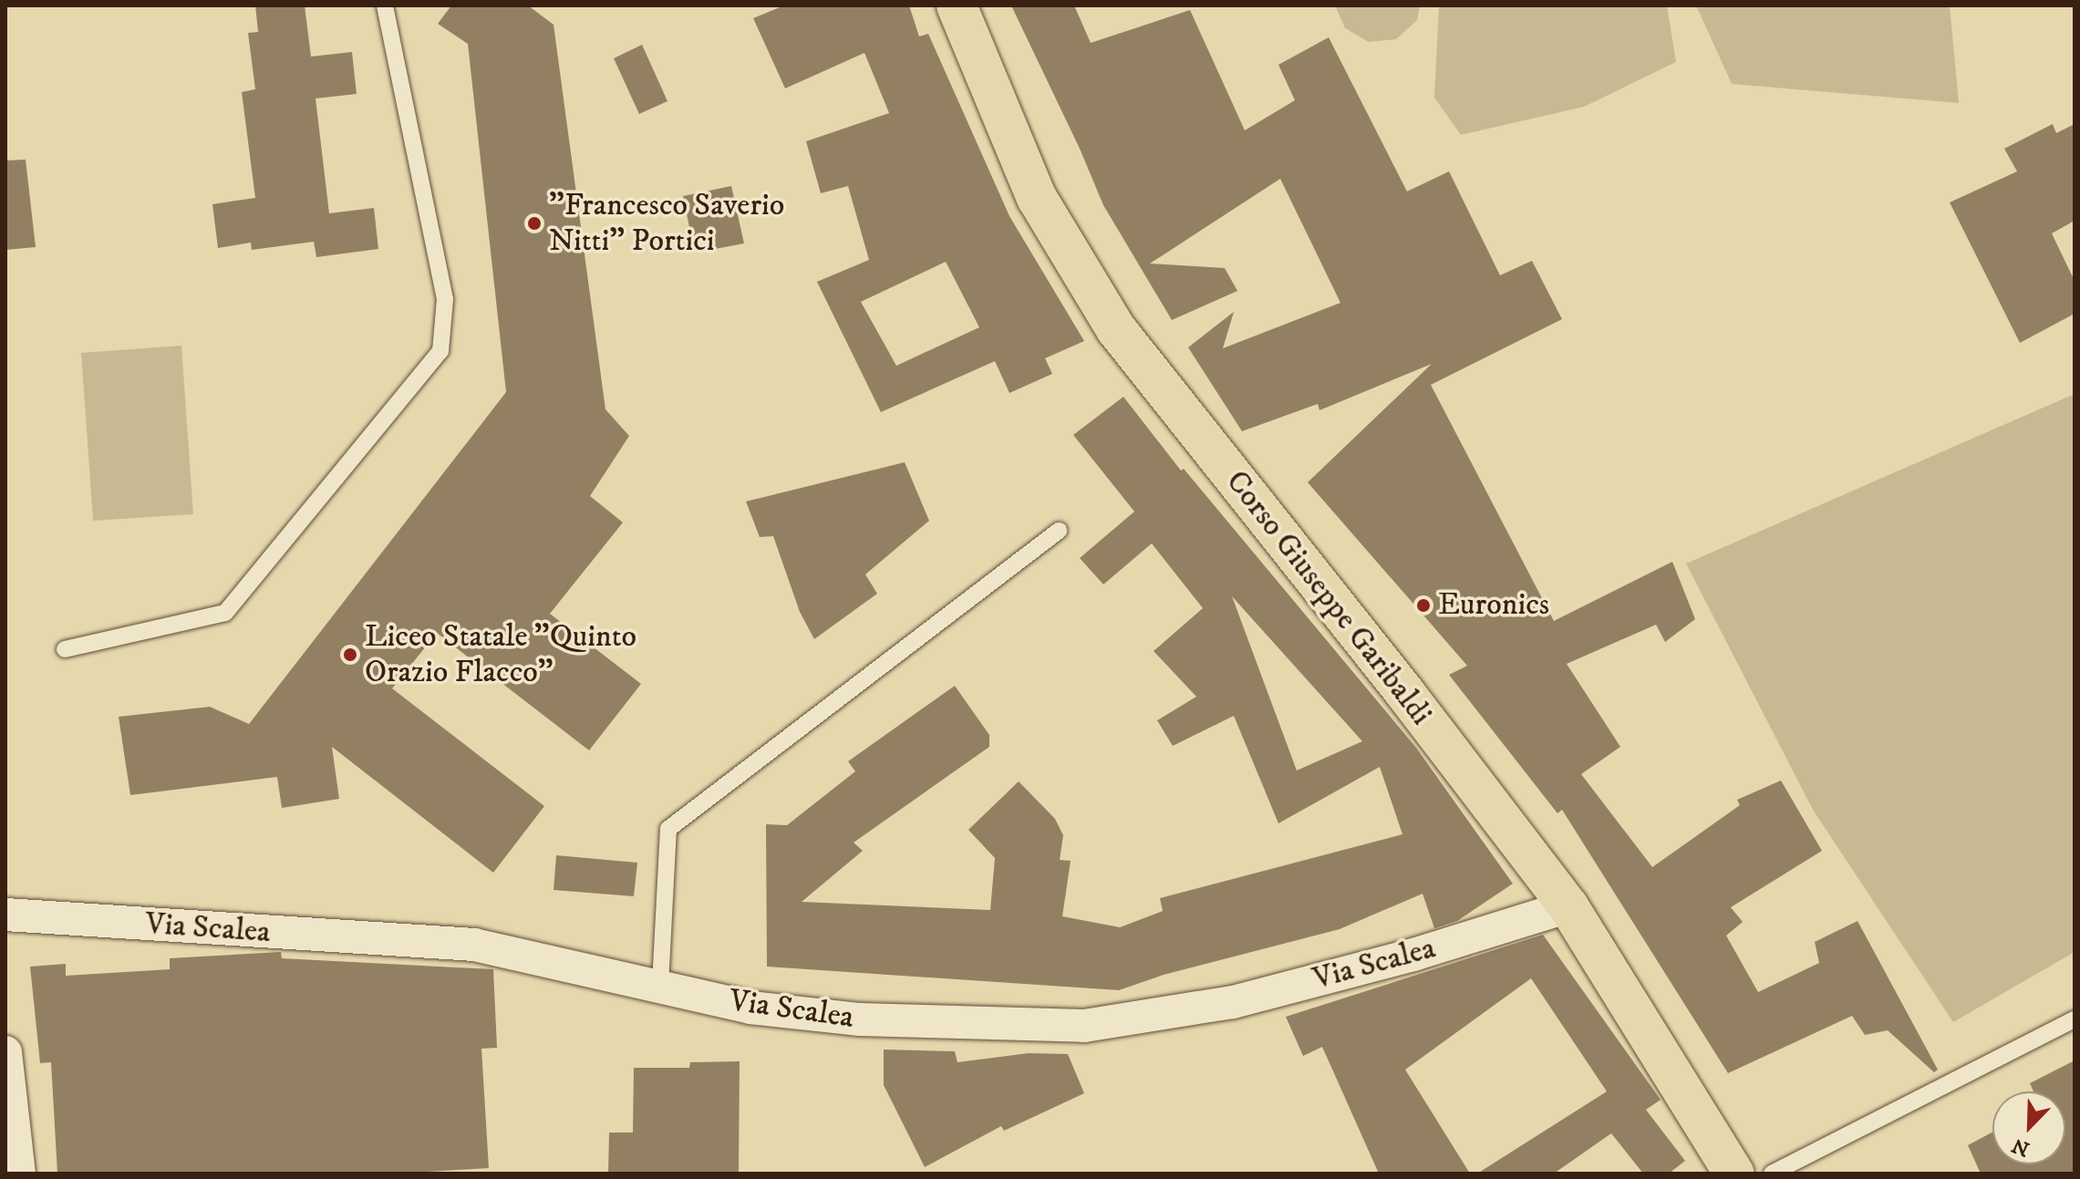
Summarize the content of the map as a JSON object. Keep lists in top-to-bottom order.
{
  "streets": {
    "main road": ["Corso Giuseppe Garibaldi"],
    "street": ["Via Scalea"]
  },
  "crossings": [
    ["Corso Giuseppe Garibaldi", "Via Scalea"]
  ],
  "places": ["\"Francesco Saverio Nitti\" Portici", "Euronics", "Liceo Statale \"Quinto Orazio Flacco\""],
  "north": "bottom left"
}
